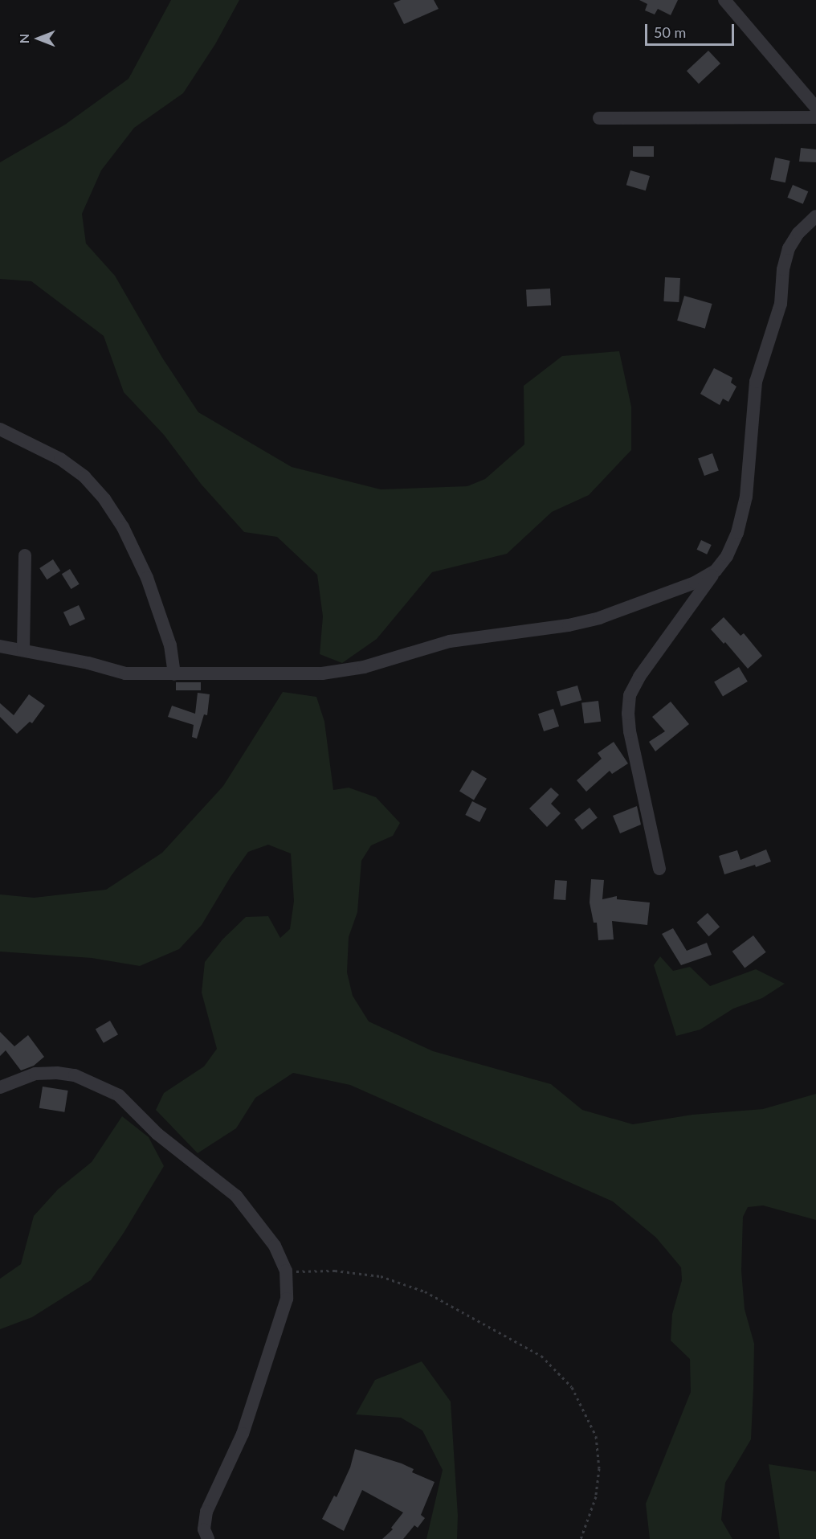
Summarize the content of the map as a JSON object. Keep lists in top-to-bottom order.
{
  "scale_bar": "50 m",
  "north": "left"
}
